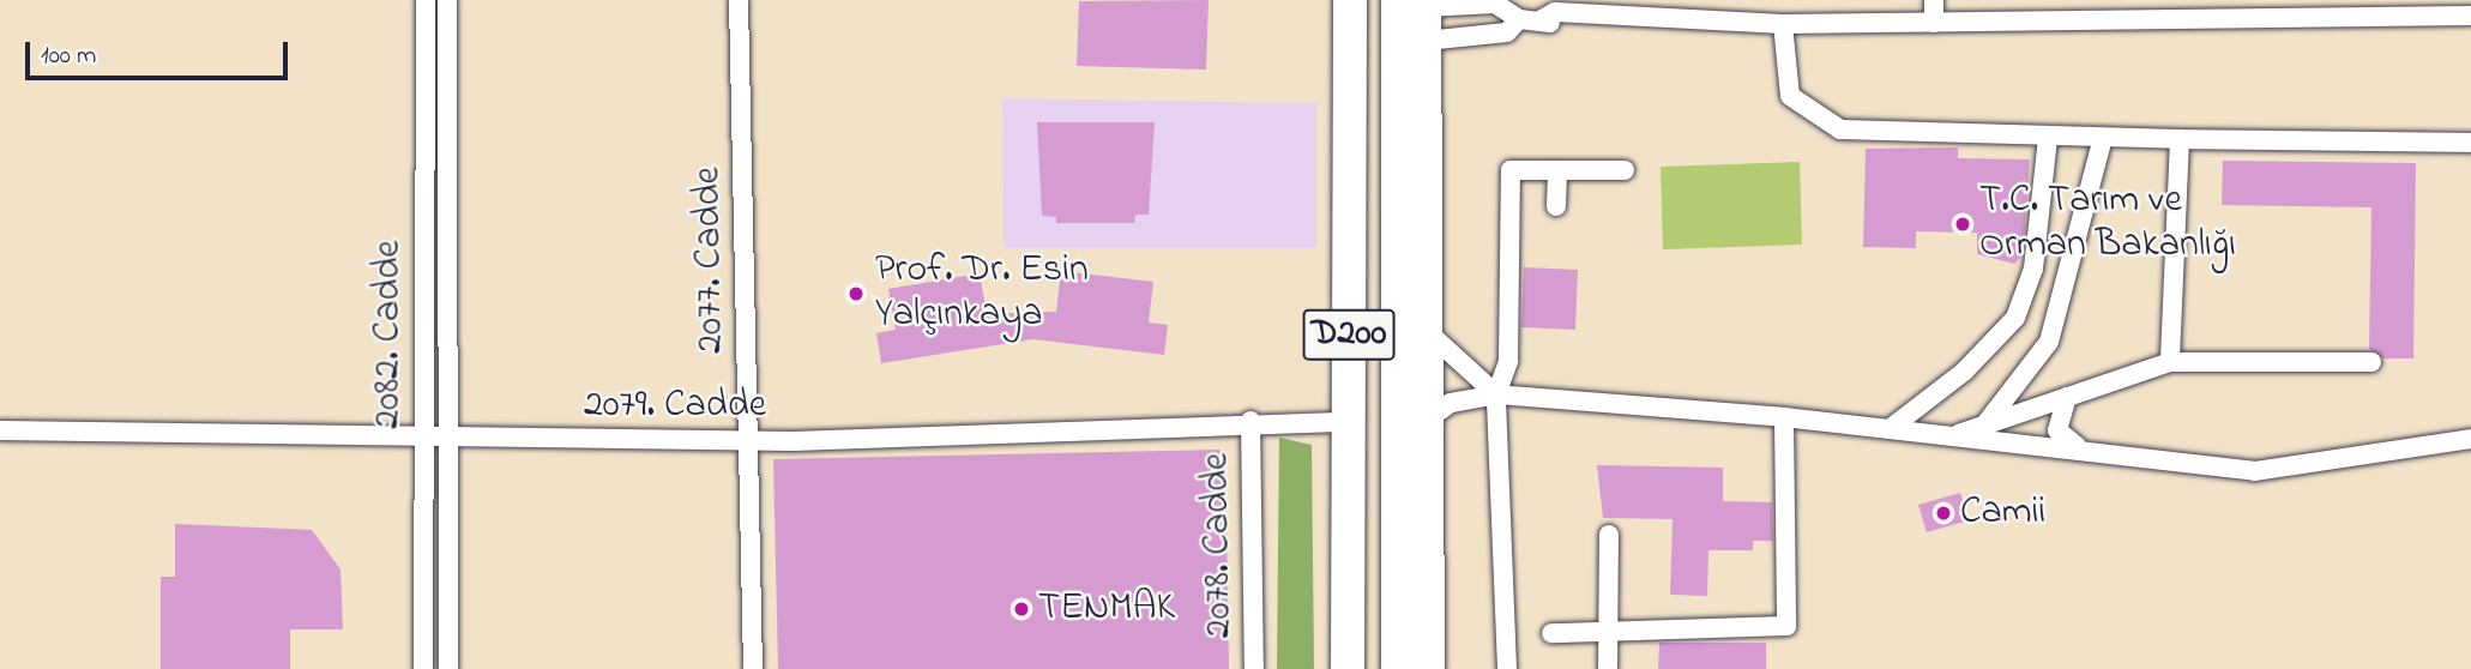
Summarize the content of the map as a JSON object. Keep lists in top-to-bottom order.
{
  "streets": {
    "highway": ["D200"],
    "street": [
      "2077. Cadde",
      "2082. Cadde",
      "2079. Cadde",
      "2078. Cadde"
    ]
  },
  "crossings": [
    ["2077. Cadde", "2079. Cadde"],
    ["2082. Cadde", "2079. Cadde"],
    ["D200", "2079. Cadde"],
    ["2079. Cadde", "2078. Cadde"]
  ],
  "places": [
    "T.C. Tarım ve Orman Bakanlığı",
    "Prof. Dr. Esin Yalçınkaya",
    "Camii",
    "TENMAK"
  ],
  "scale_bar": "100 m"
}
